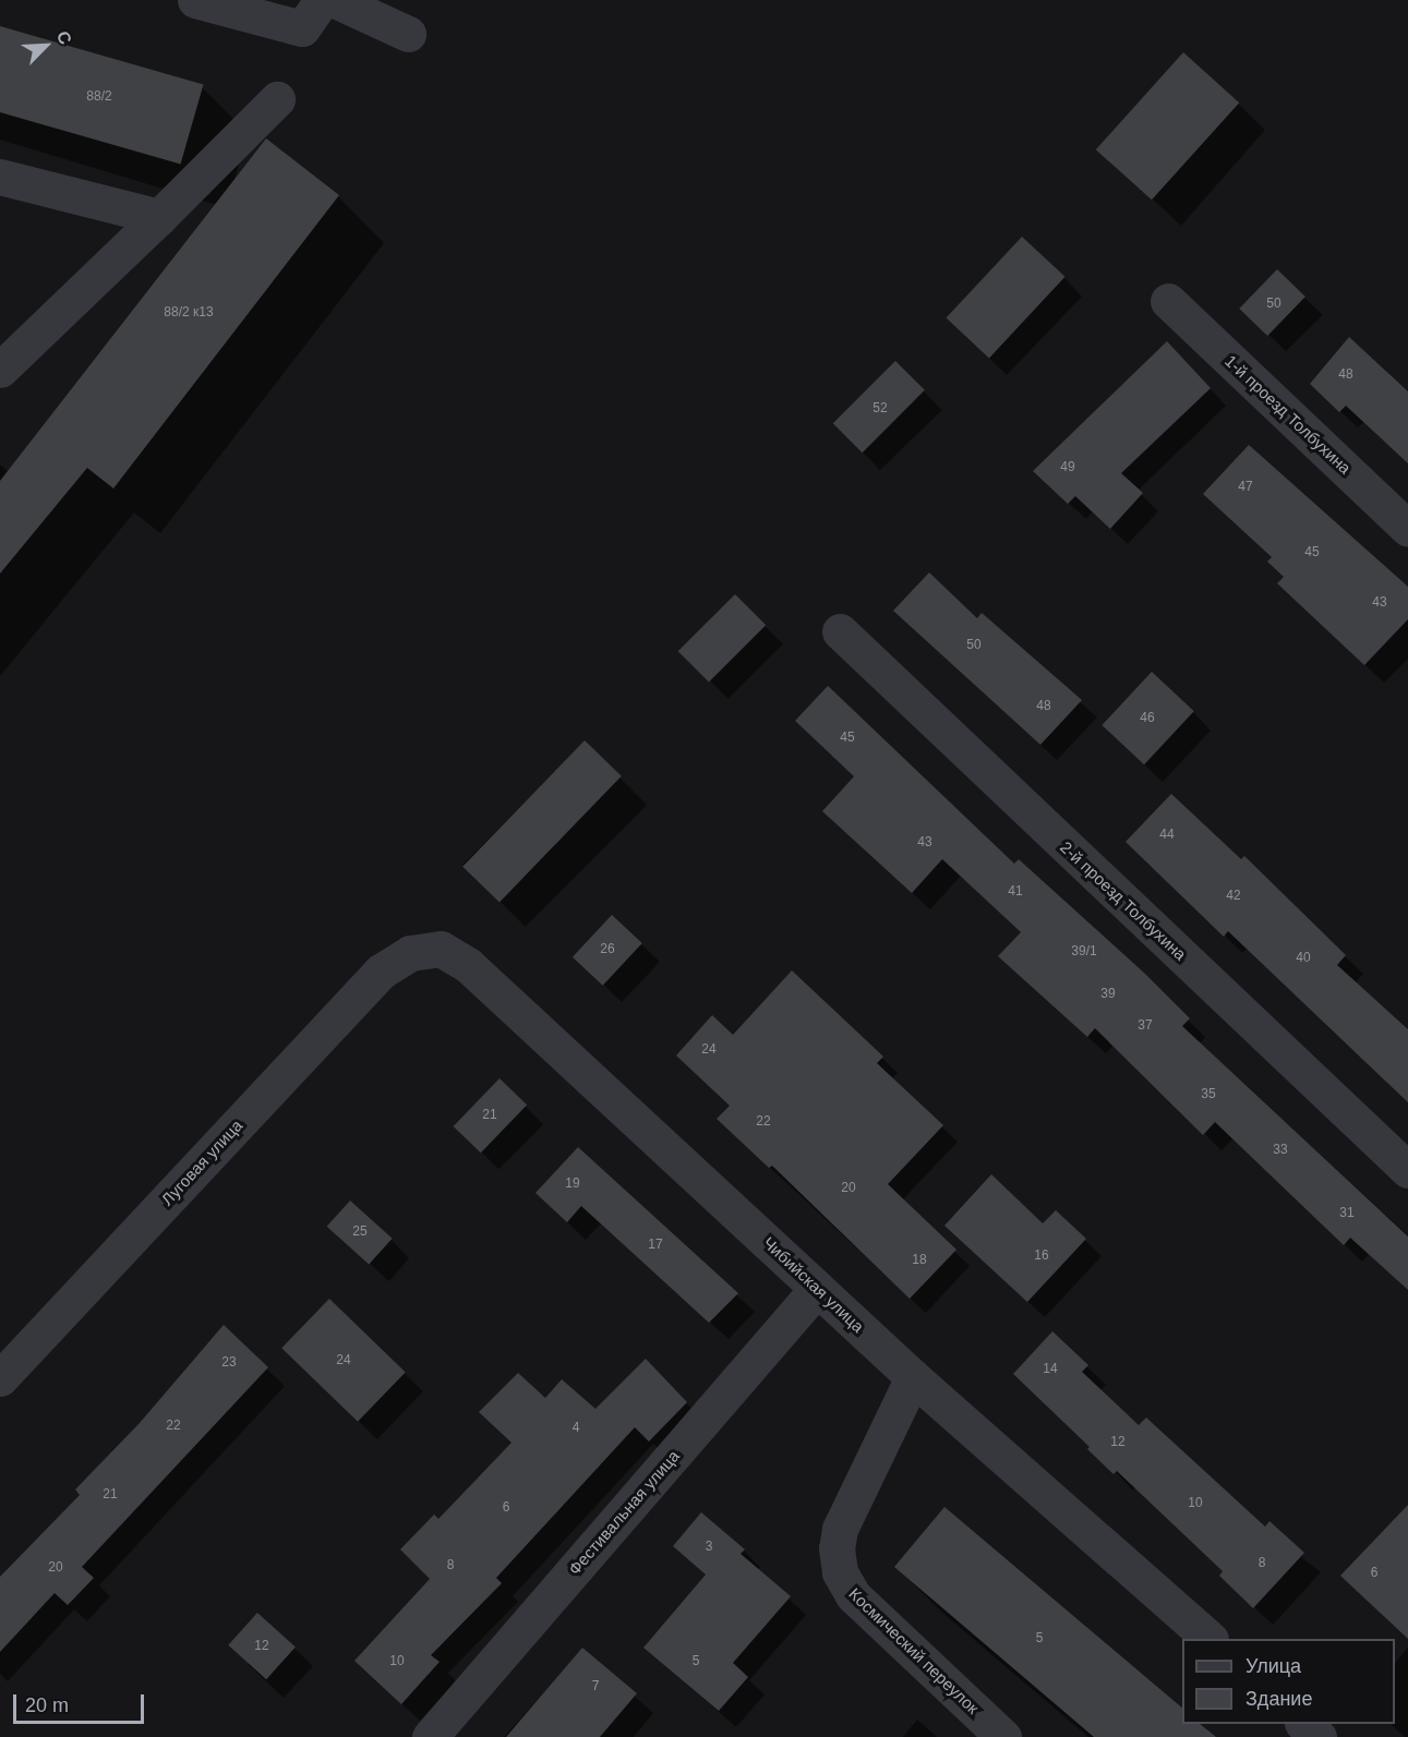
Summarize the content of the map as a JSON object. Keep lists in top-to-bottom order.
{
  "streets": {
    "street": [
      "1-й проезд Толбухина",
      "2-й проезд Толбухина",
      "Луговая улица",
      "Чибийская улица",
      "Фестивальная улица",
      "Космический переулок"
    ]
  },
  "crossings": [
    ["Луговая улица", "Чибийская улица"],
    ["Чибийская улица", "Фестивальная улица"],
    ["Чибийская улица", "Космический переулок"]
  ],
  "house_numbers": [
    "88/2",
    "50",
    "88/2 к13",
    "48",
    "52",
    "49",
    "47",
    "45",
    "43",
    "50",
    "48",
    "46",
    "45",
    "44",
    "43",
    "41",
    "42",
    "26",
    "39/1",
    "40",
    "39",
    "37",
    "24",
    "35",
    "21",
    "22",
    "33",
    "19",
    "20",
    "31",
    "25",
    "17",
    "16",
    "18",
    "24",
    "23",
    "14",
    "22",
    "4",
    "12",
    "21",
    "10",
    "6",
    "3",
    "8",
    "8",
    "20",
    "6",
    "5",
    "12",
    "10",
    "5",
    "7"
  ],
  "legend": ["Улица", "Здание"],
  "scale_bar": "20 m",
  "north": "top right"
}
